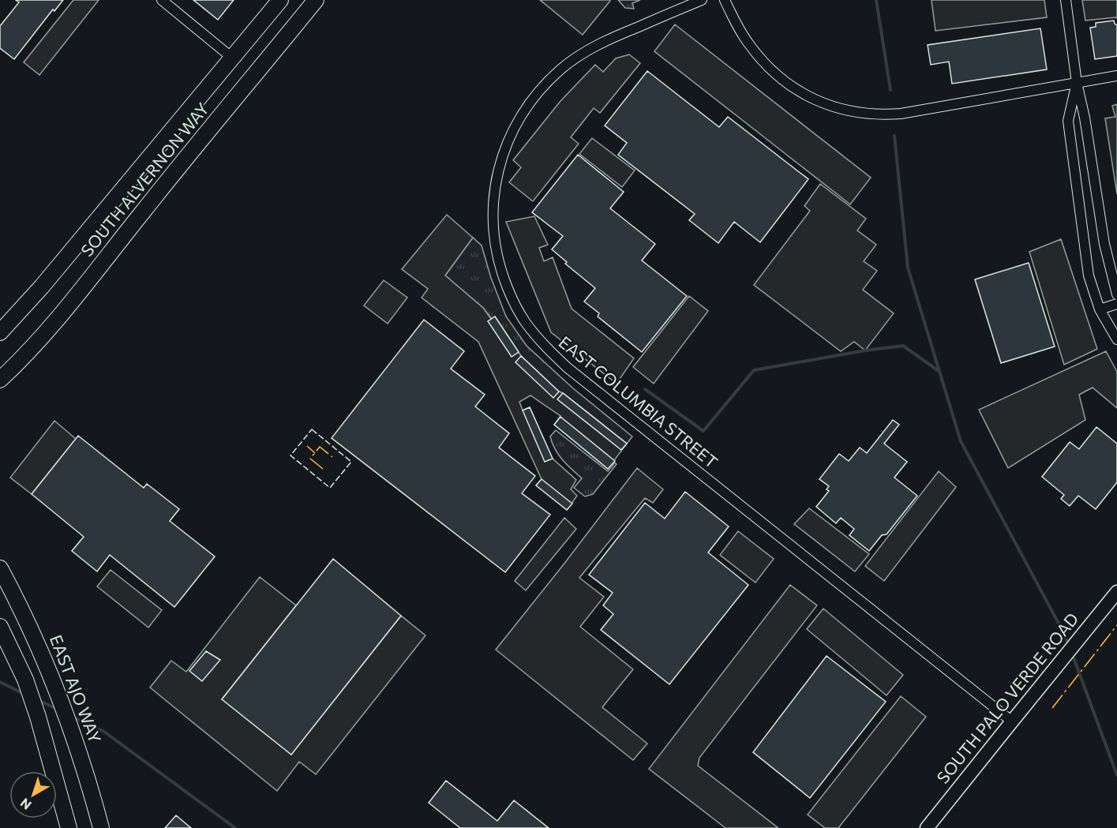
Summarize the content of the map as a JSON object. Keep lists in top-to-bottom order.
{
  "streets": {
    "main road": ["SOUTH ALVERNON WAY", "EAST AJO WAY", "SOUTH PALO VERDE ROAD"],
    "street": ["EAST COLUMBIA STREET"]
  },
  "crossings": [
    ["EAST COLUMBIA STREET", "SOUTH PALO VERDE ROAD"]
  ],
  "north": "bottom left"
}
